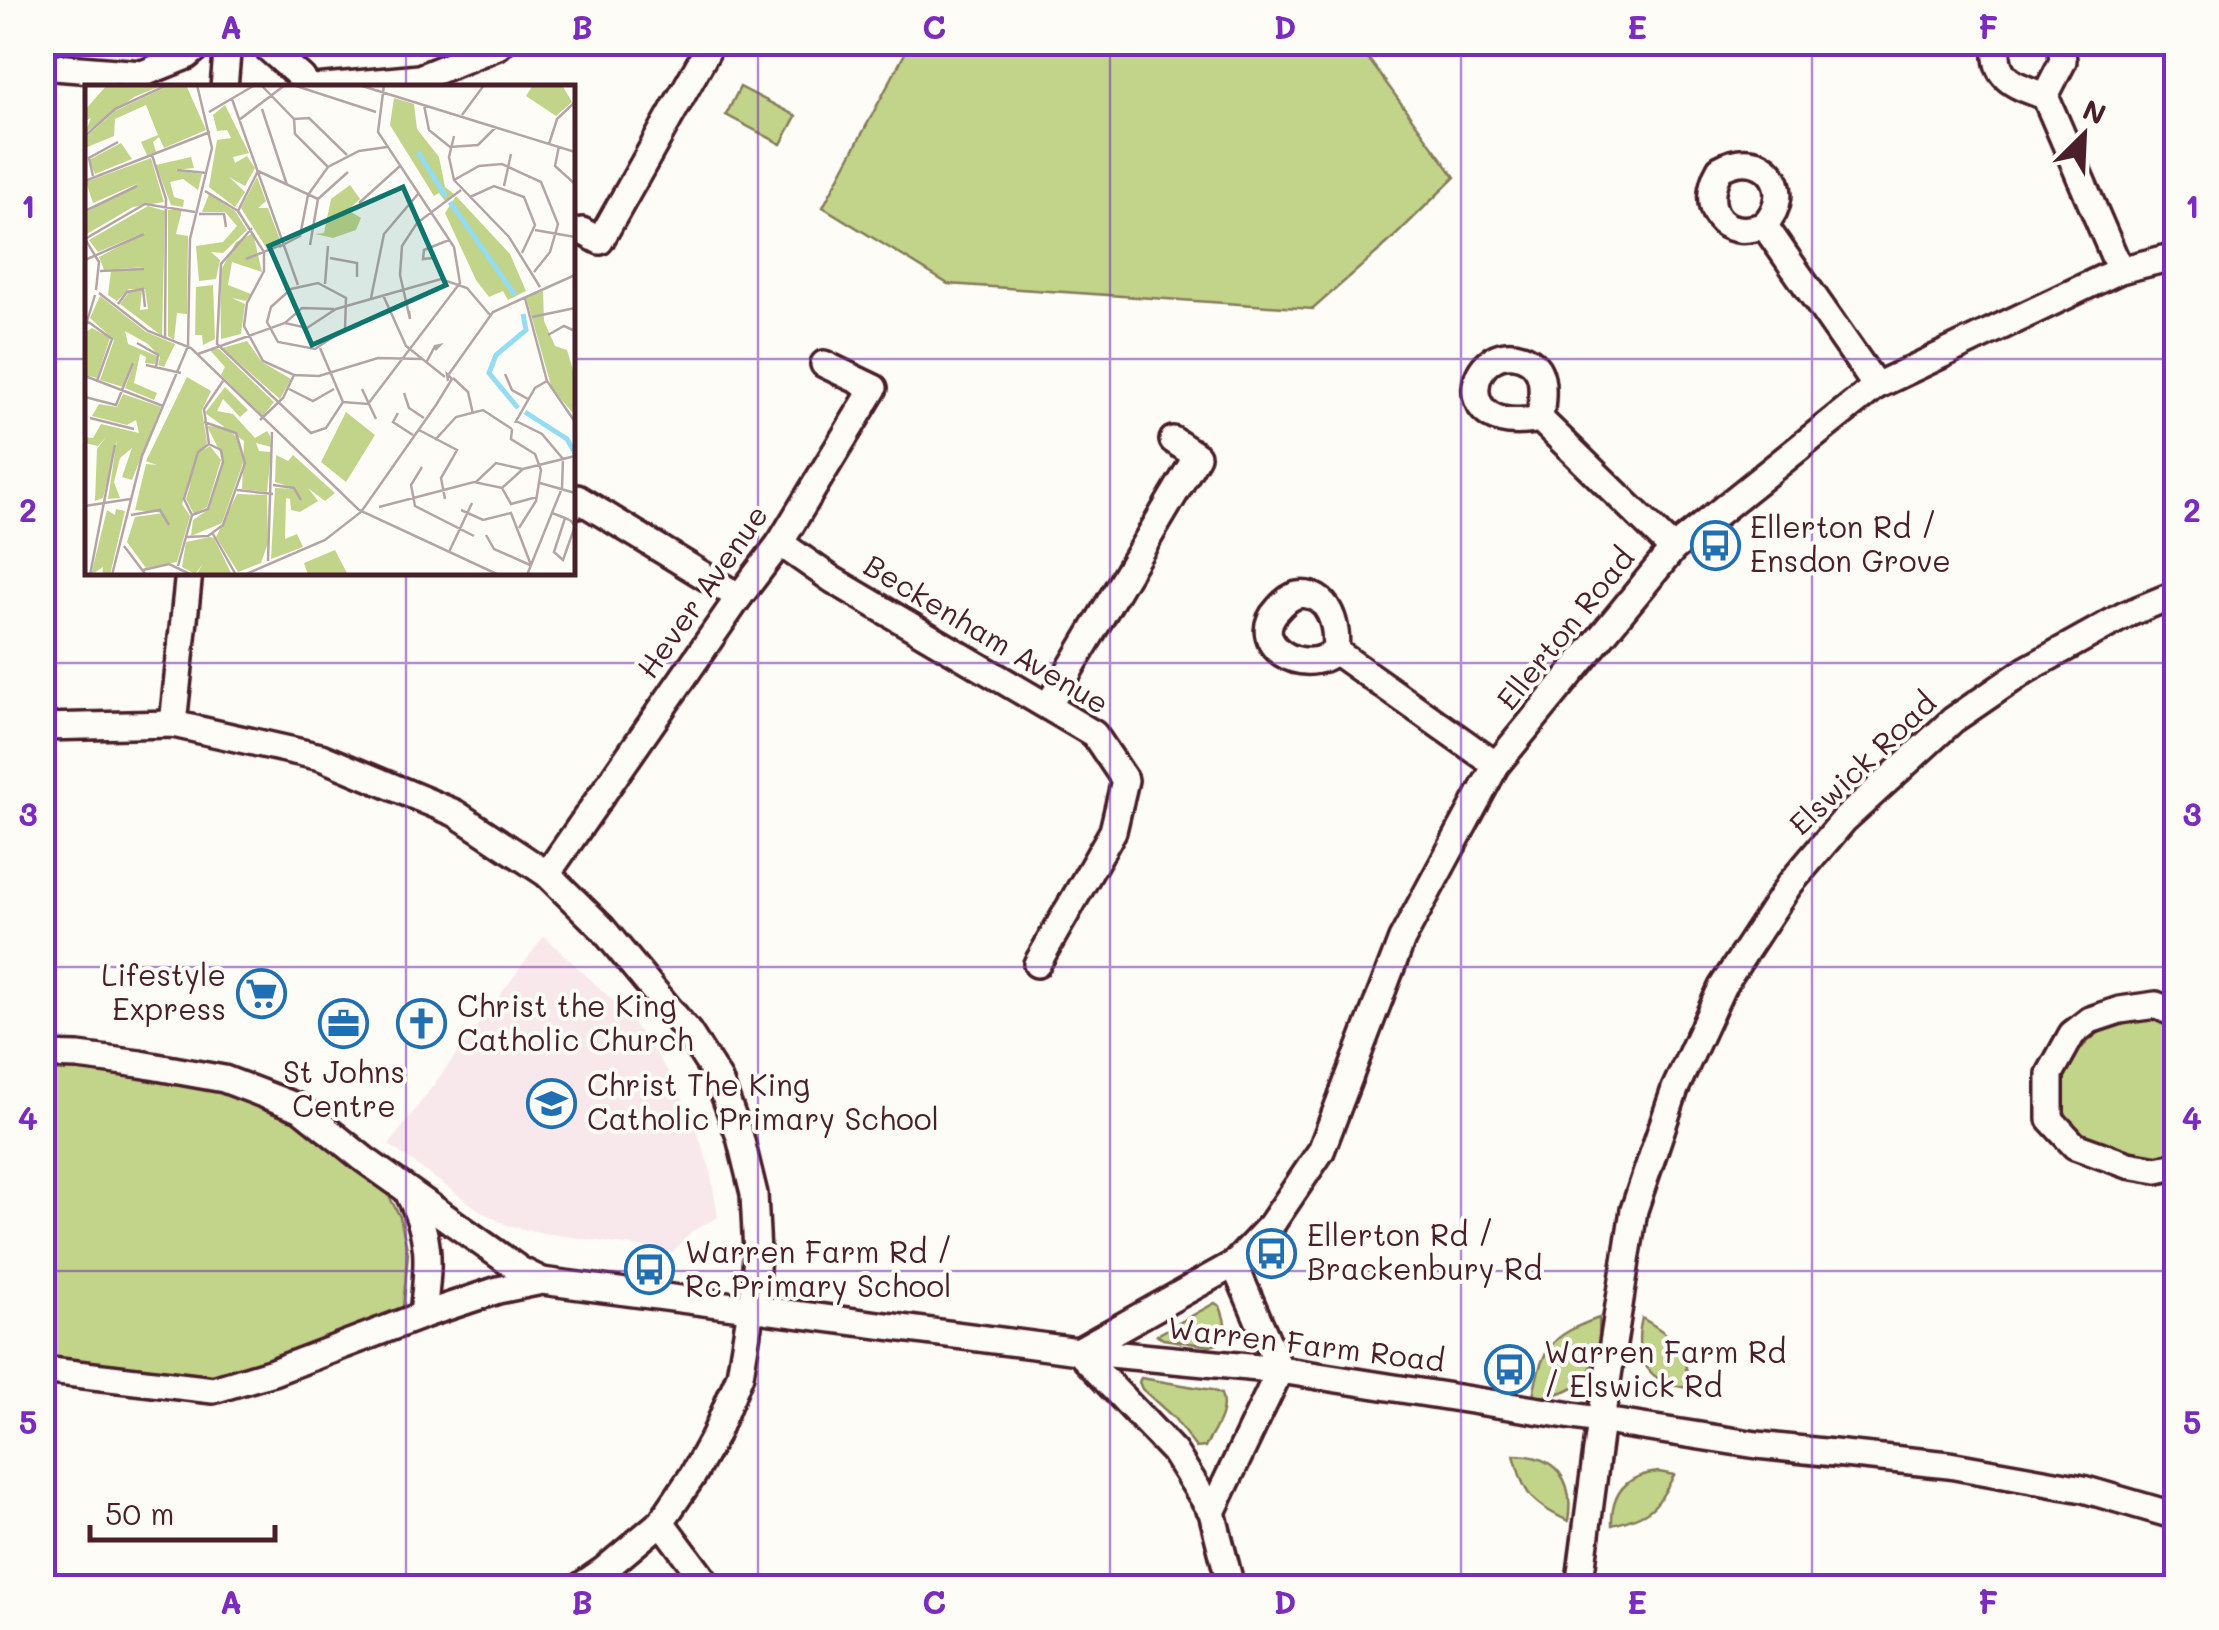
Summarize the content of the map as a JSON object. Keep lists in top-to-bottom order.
{
  "streets": {
    "street": [
      "Hever Avenue",
      "Ellerton Road",
      "Beckenham Avenue",
      "Elswick Road",
      "Warren Farm Road"
    ]
  },
  "crossings": [
    ["Hever Avenue", "Beckenham Avenue"],
    ["Ellerton Road", "Warren Farm Road"],
    ["Elswick Road", "Warren Farm Road"]
  ],
  "places": {
    "bus stop": [
      "Ellerton Rd / Ensdon Grove",
      "Ellerton Rd / Brackenbury Rd",
      "Warren Farm Rd / Rc Primary School",
      "Warren Farm Rd / Elswick Rd"
    ],
    "supermarket": ["Lifestyle Express"],
    "office": ["St Johns Centre"],
    "church": ["Christ the King Catholic Church"],
    "school or university": ["Christ The King Catholic Primary School"]
  },
  "scale_bar": "50 m",
  "north": "top right",
  "grid": {
    "columns": [
      "A",
      "B",
      "C",
      "D",
      "E",
      "F"
    ],
    "rows": [
      "1",
      "2",
      "3",
      "4",
      "5"
    ]
  }
}
